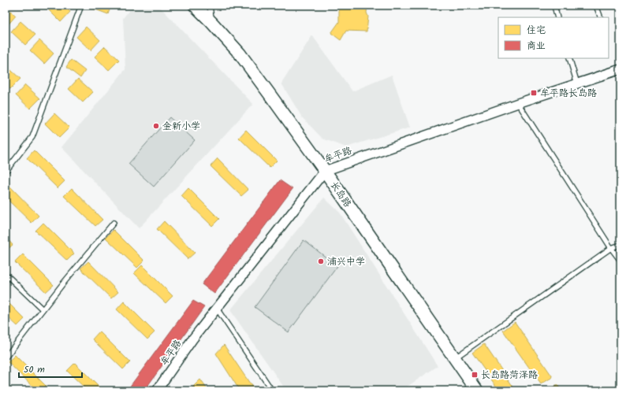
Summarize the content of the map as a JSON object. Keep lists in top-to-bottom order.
{
  "streets": {
    "street": ["牟平路", "长岛路"]
  },
  "crossings": [
    ["牟平路", "长岛路"]
  ],
  "places": {
    "transit": ["牟平路长岛路", "长岛路菏泽路"],
    "other": ["金新小学", "浦兴中学"]
  },
  "legend": ["住宅", "商业"],
  "scale_bar": "50 m"
}
